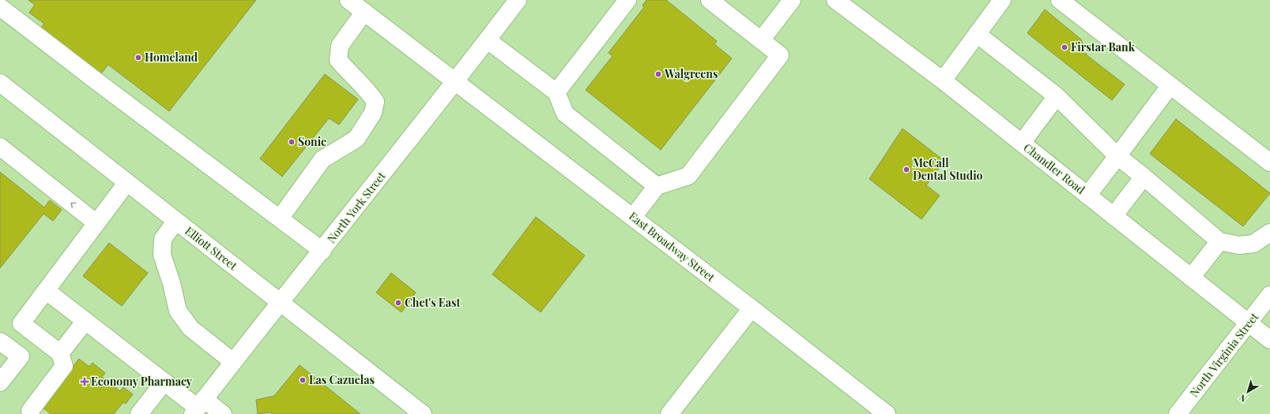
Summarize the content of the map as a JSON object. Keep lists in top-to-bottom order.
{
  "streets": {
    "street": [
      "Chandler Road",
      "North York Street",
      "East Broadway Street",
      "Elliott Street",
      "North Virginia Street"
    ]
  },
  "crossings": [
    ["Chandler Road", "North Virginia Street"],
    ["North York Street", "East Broadway Street"],
    ["North York Street", "Elliott Street"]
  ],
  "places": {
    "other": [
      "Firstar Bank",
      "Homeland",
      "Walgreens",
      "Sonic",
      "McCall Dental Studio",
      "Chet's East",
      "Las Cazuelas"
    ],
    "health": ["Economy Pharmacy"]
  },
  "north": "bottom left"
}
